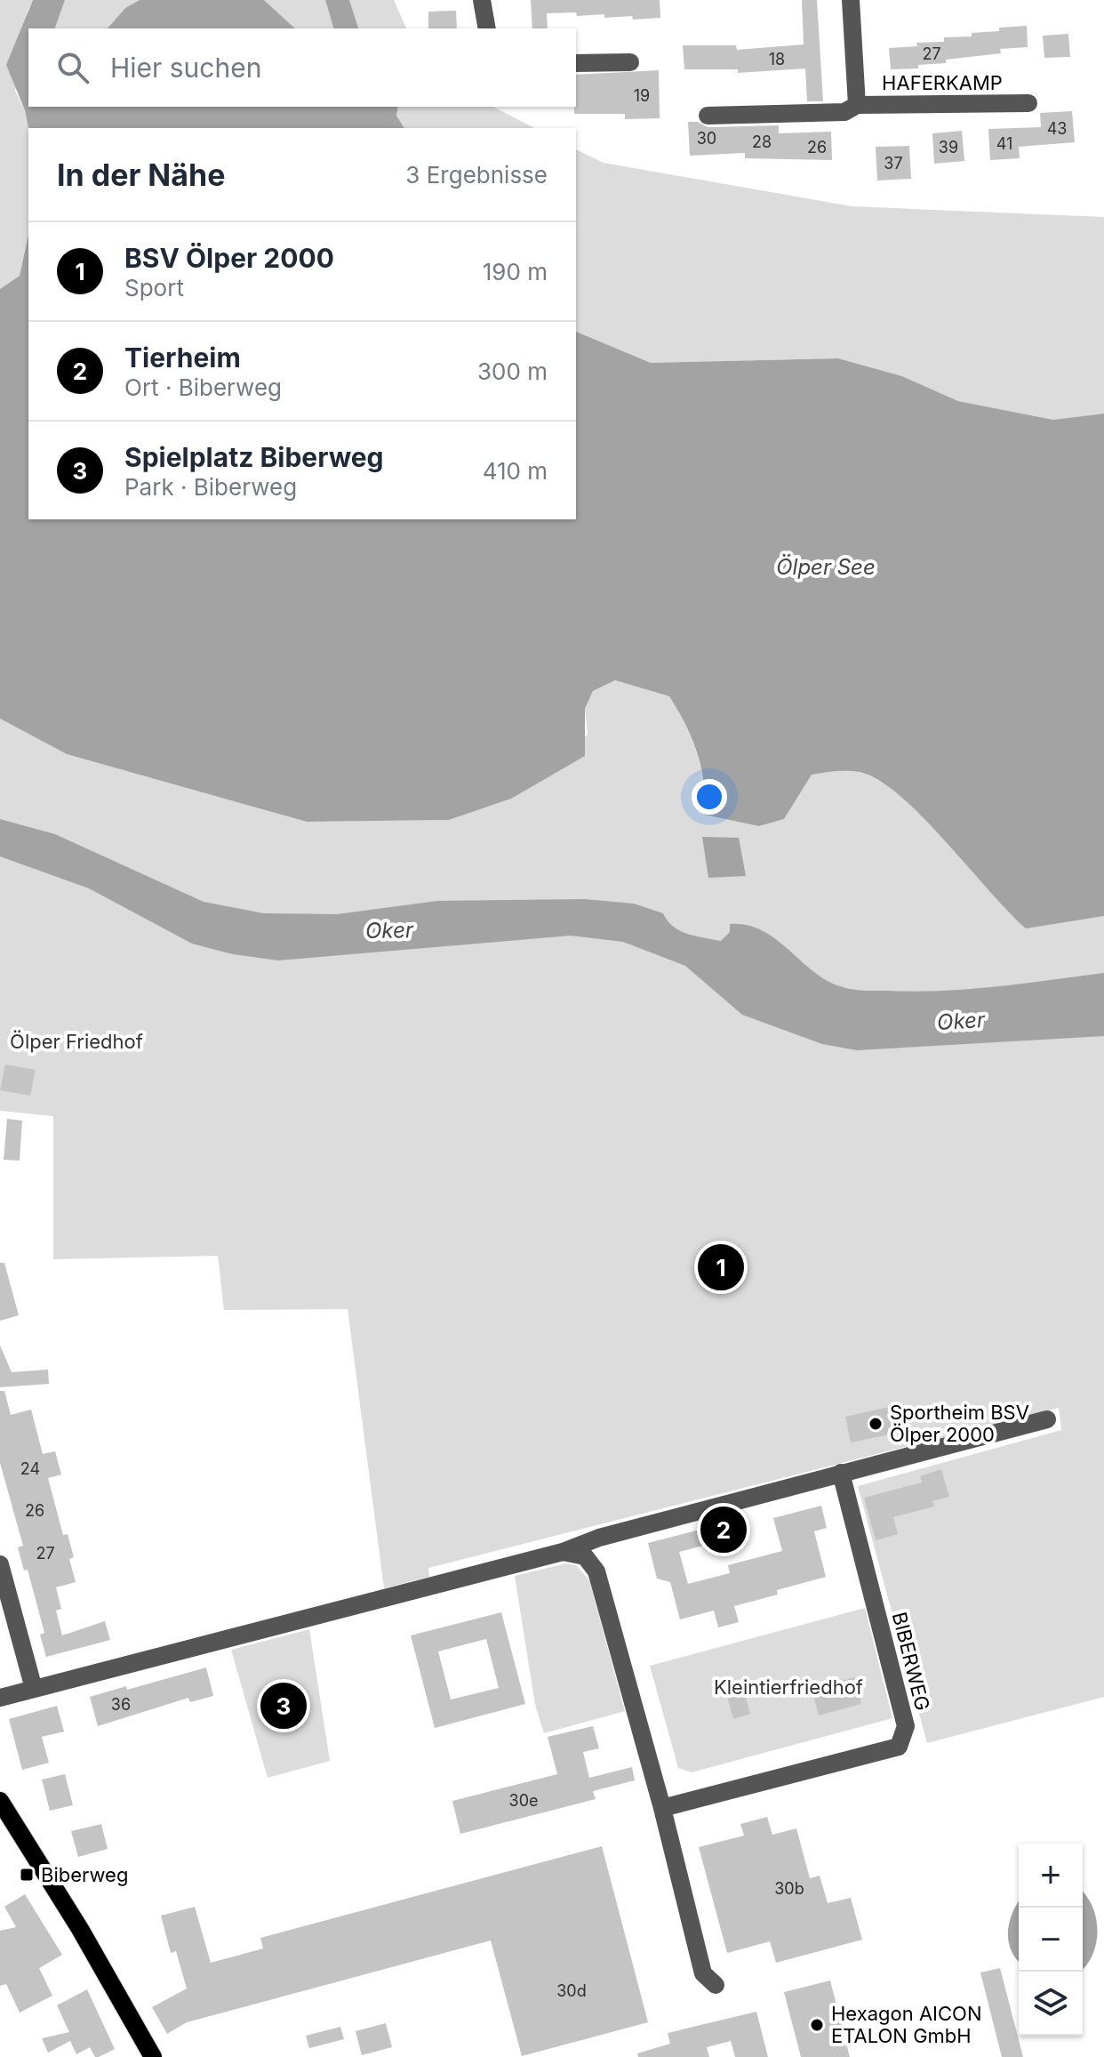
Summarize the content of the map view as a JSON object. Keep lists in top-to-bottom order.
{
  "streets": {
    "street": ["HAFERKAMP", "BIBERWEG"]
  },
  "water": ["Ölper See", "Oker"],
  "parks": ["Ölper Friedhof", "Kleintierfriedhof"],
  "places": {
    "other": ["Sportheim BSV Ölper 2000", "Hexagon AICON ETALON GmbH"],
    "transit": ["Biberweg"]
  },
  "house_numbers": [
    "27",
    "18",
    "19",
    "43",
    "30",
    "28",
    "41",
    "26",
    "39",
    "37",
    "24",
    "26",
    "27",
    "36",
    "30e",
    "30b",
    "30d"
  ],
  "page": {
    "search": "Hier suchen",
    "heading": ["In der Nähe", "3 Ergebnisse"],
    "list": [
      {
        "mark": "1",
        "name": "BSV Ölper 2000",
        "note": "Sport",
        "value": "190 m"
      },
      {
        "mark": "2",
        "name": "Tierheim",
        "note": "Ort · Biberweg",
        "value": "300 m"
      },
      {
        "mark": "3",
        "name": "Spielplatz Biberweg",
        "note": "Park · Biberweg",
        "value": "410 m"
      }
    ],
    "pins": ["1", "2", "3"],
    "map_buttons": ["+", "−"]
  }
}
